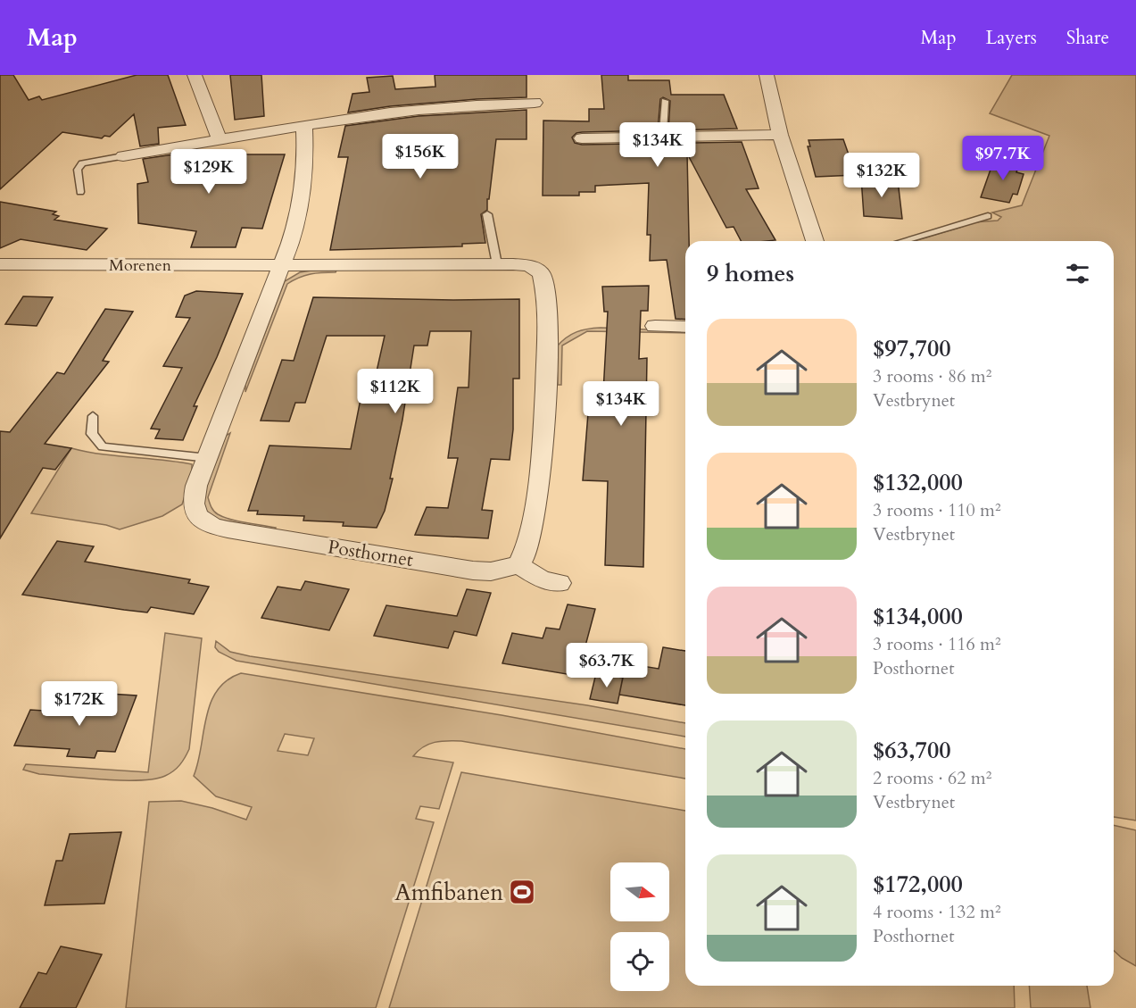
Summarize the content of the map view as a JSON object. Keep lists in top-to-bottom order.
{
  "streets": {
    "street": ["Morenen", "Posthornet"]
  },
  "crossings": [
    ["Morenen", "Posthornet"]
  ],
  "places": {
    "sports": ["Amfibanen"]
  },
  "north": "right",
  "page": {
    "header": "Map",
    "nav": ["Map", "Layers", "Share"],
    "price": [
      "$134K",
      "$156K",
      "$97.7K",
      "$129K",
      "$132K",
      "$112K",
      "$134K",
      "$63.7K",
      "$172K"
    ],
    "heading": "9 homes",
    "list": [
      {
        "name": "$97,700",
        "note": "3 rooms · 86 m² · Vestbrynet"
      },
      {
        "name": "$132,000",
        "note": "3 rooms · 110 m² · Vestbrynet"
      },
      {
        "name": "$134,000",
        "note": "3 rooms · 116 m² · Posthornet"
      },
      {
        "name": "$63,700",
        "note": "2 rooms · 62 m² · Vestbrynet"
      },
      {
        "name": "$172,000",
        "note": "4 rooms · 132 m² · Posthornet"
      }
    ]
  }
}
